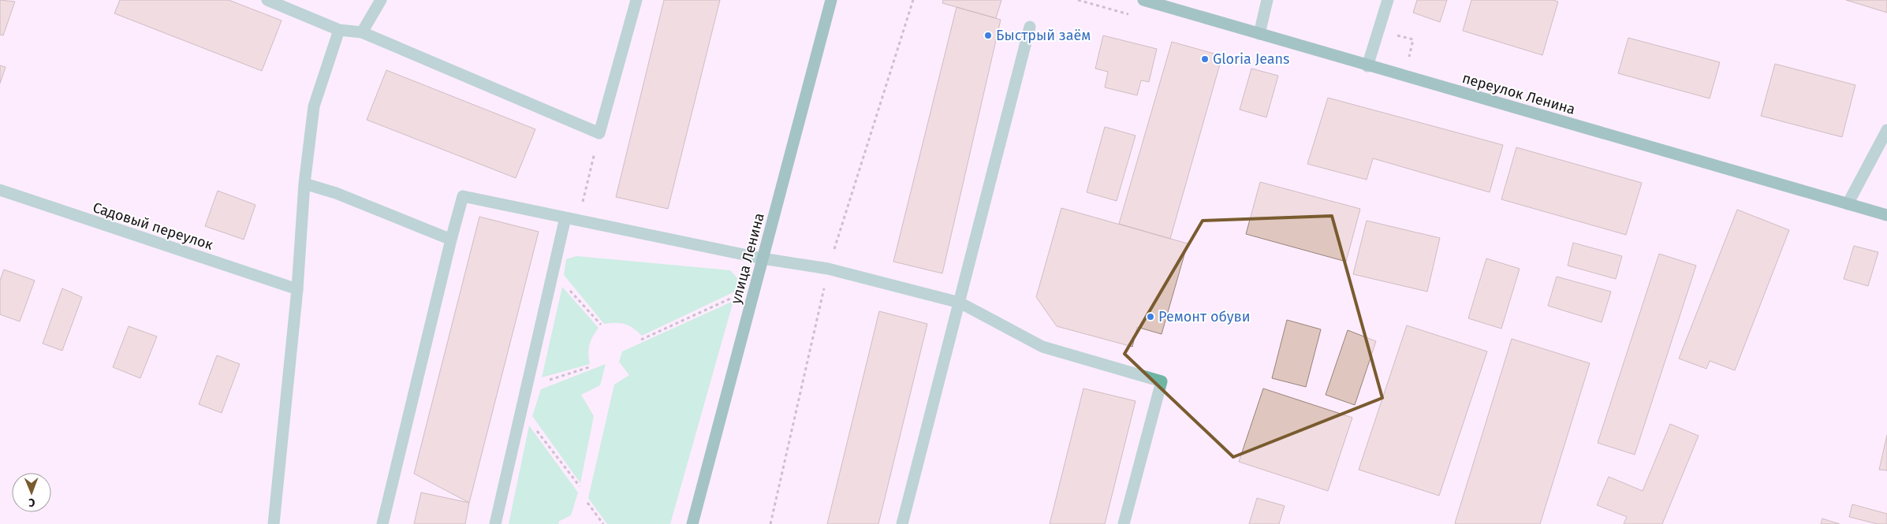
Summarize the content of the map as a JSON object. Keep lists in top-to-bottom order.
{
  "streets": {
    "street": ["переулок Ленина", "Садовый переулок", "улица Ленина"]
  },
  "places": ["Быстрый заём", "Gloria Jeans", "Ремонт обуви"],
  "north": "bottom"
}
